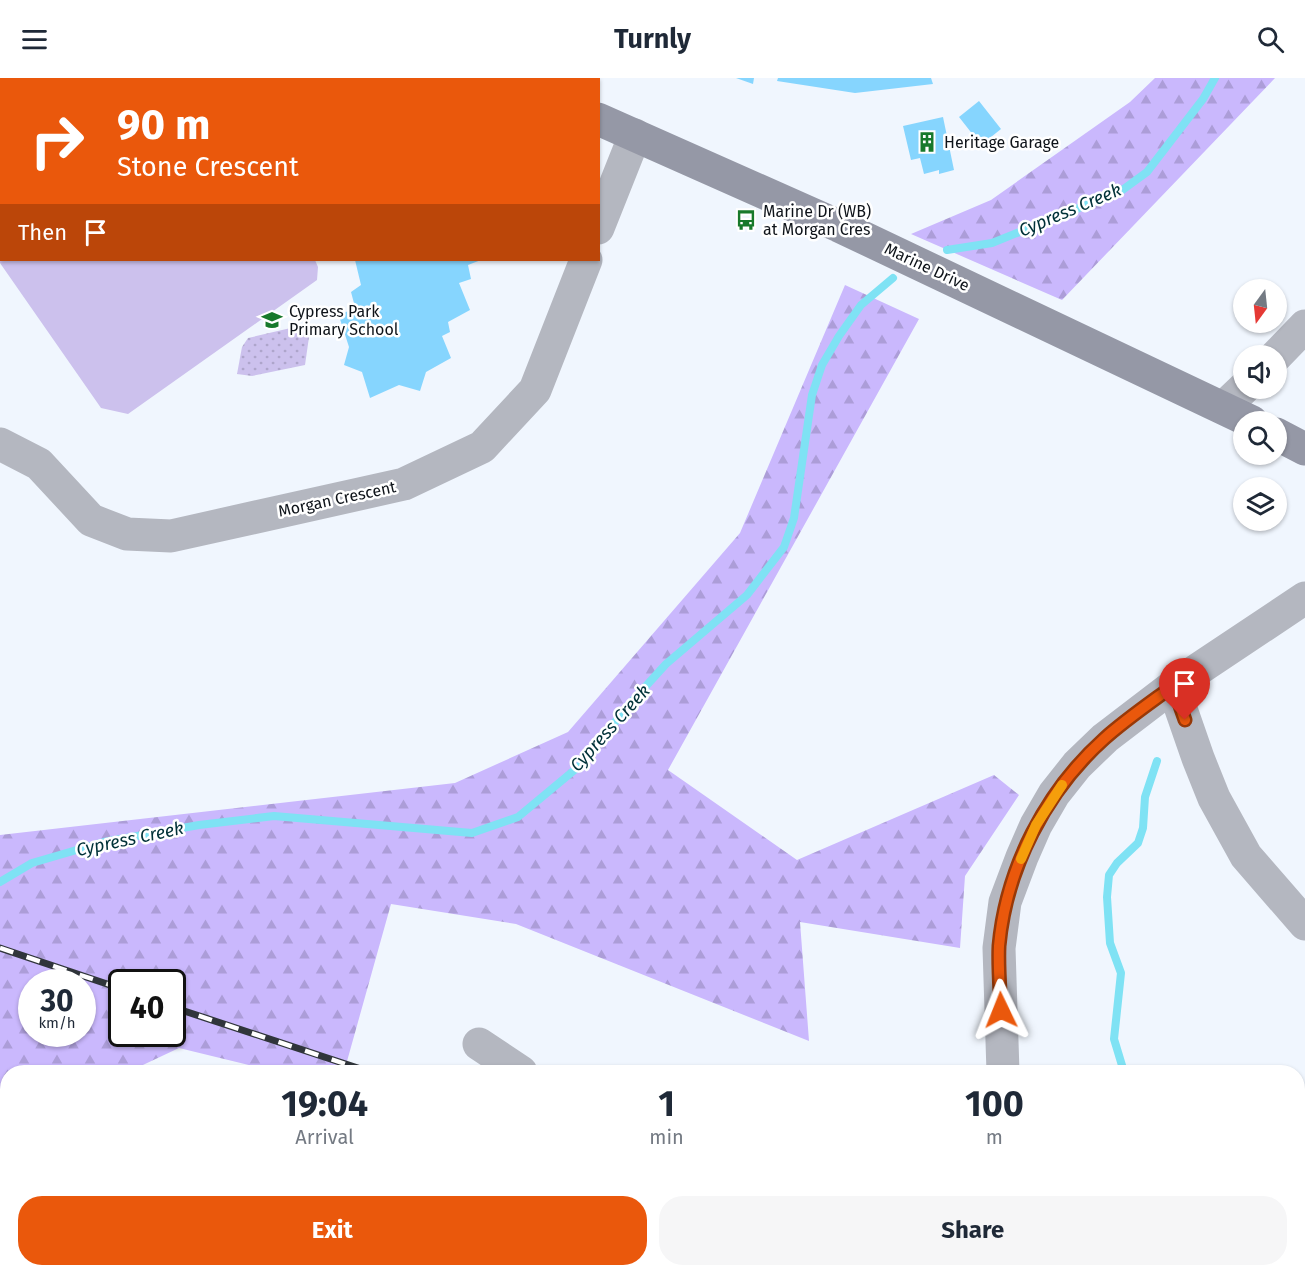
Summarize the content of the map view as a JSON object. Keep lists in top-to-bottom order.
{
  "streets": {
    "main road": ["Marine Drive"],
    "street": ["Morgan Crescent"]
  },
  "water": ["Cypress Creek"],
  "places": {
    "building": ["Heritage Garage"],
    "bus stop": ["Marine Dr (WB) at Morgan Cres"],
    "school or university": ["Cypress Park Primary School"]
  },
  "north": "bottom",
  "page": {
    "header": "Turnly",
    "turn": ["90 m", "Stone Crescent"],
    "then": "Then",
    "speed": "30 km/h",
    "limit": "40",
    "eta": [
      "19:04",
      "Arrival",
      "1",
      "min",
      "100",
      "m"
    ],
    "buttons": ["Exit", "Share"]
  }
}
